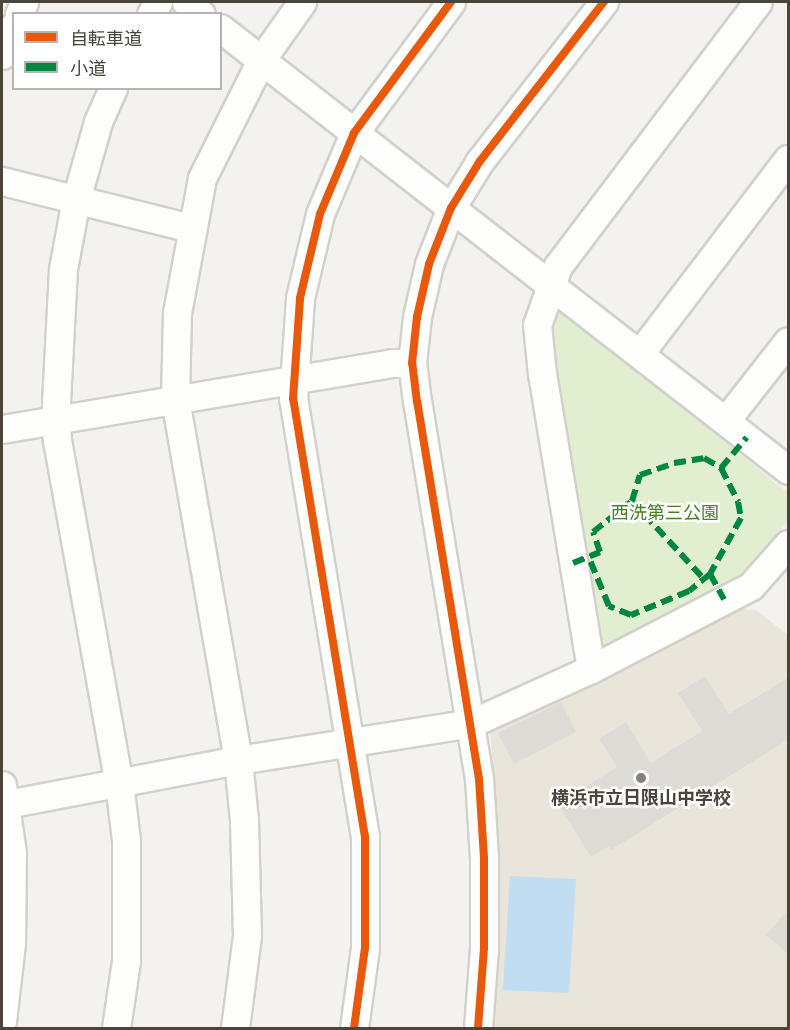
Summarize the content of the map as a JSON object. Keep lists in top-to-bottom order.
{
  "parks": ["西洗第三公園"],
  "places": ["横浜市立日限山中学校"],
  "legend": ["自転車道", "小道"]
}
